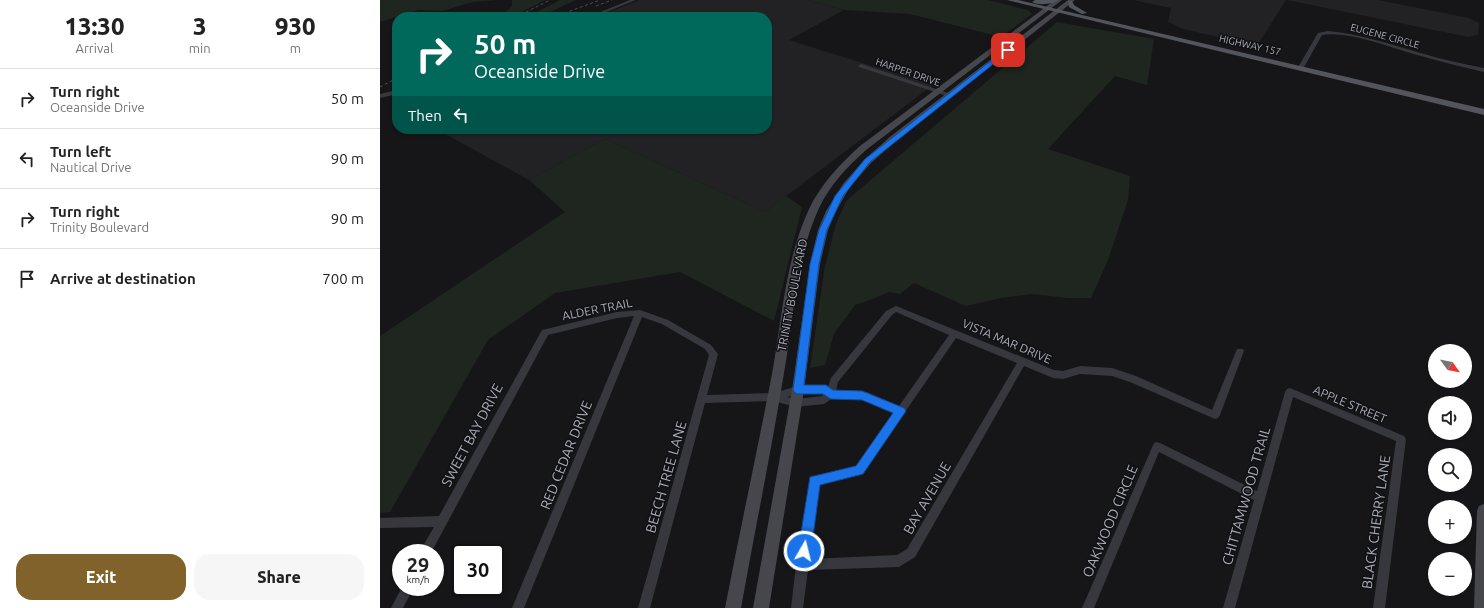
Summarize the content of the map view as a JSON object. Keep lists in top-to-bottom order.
{
  "streets": {
    "main road": ["HIGHWAY 157", "TRINITY BOULEVARD"],
    "street": [
      "EUGENE CIRCLE",
      "HARPER DRIVE",
      "ALDER TRAIL",
      "VISTA MAR DRIVE",
      "APPLE STREET",
      "SWEET BAY DRIVE",
      "RED CEDAR DRIVE",
      "BEECH TREE LANE",
      "CHITTAMWOOD TRAIL",
      "BAY AVENUE",
      "OAKWOOD CIRCLE",
      "BLACK CHERRY LANE"
    ]
  },
  "crossings": [
    ["EUGENE CIRCLE", "HIGHWAY 157"],
    ["HIGHWAY 157", "TRINITY BOULEVARD"],
    ["HARPER DRIVE", "TRINITY BOULEVARD"],
    ["ALDER TRAIL", "SWEET BAY DRIVE"],
    ["ALDER TRAIL", "RED CEDAR DRIVE"],
    ["ALDER TRAIL", "BEECH TREE LANE"],
    ["VISTA MAR DRIVE", "BAY AVENUE"],
    ["APPLE STREET", "CHITTAMWOOD TRAIL"],
    ["APPLE STREET", "BLACK CHERRY LANE"],
    ["CHITTAMWOOD TRAIL", "OAKWOOD CIRCLE"]
  ],
  "north": "bottom right",
  "page": {
    "eta": [
      "13:30",
      "Arrival",
      "3",
      "min",
      "930",
      "m"
    ],
    "turn": ["50 m", "Oceanside Drive"],
    "list": [
      {
        "name": "Turn right",
        "note": "Oceanside Drive",
        "value": "50 m"
      },
      {
        "name": "Turn left",
        "note": "Nautical Drive",
        "value": "90 m"
      },
      {
        "name": "Turn right",
        "note": "Trinity Boulevard",
        "value": "90 m"
      },
      {
        "name": "Arrive at destination",
        "value": "700 m"
      }
    ],
    "then": "Then",
    "map_buttons": ["+", "−"],
    "speed": "29 km/h",
    "limit": "30",
    "buttons": ["Exit", "Share"]
  }
}
